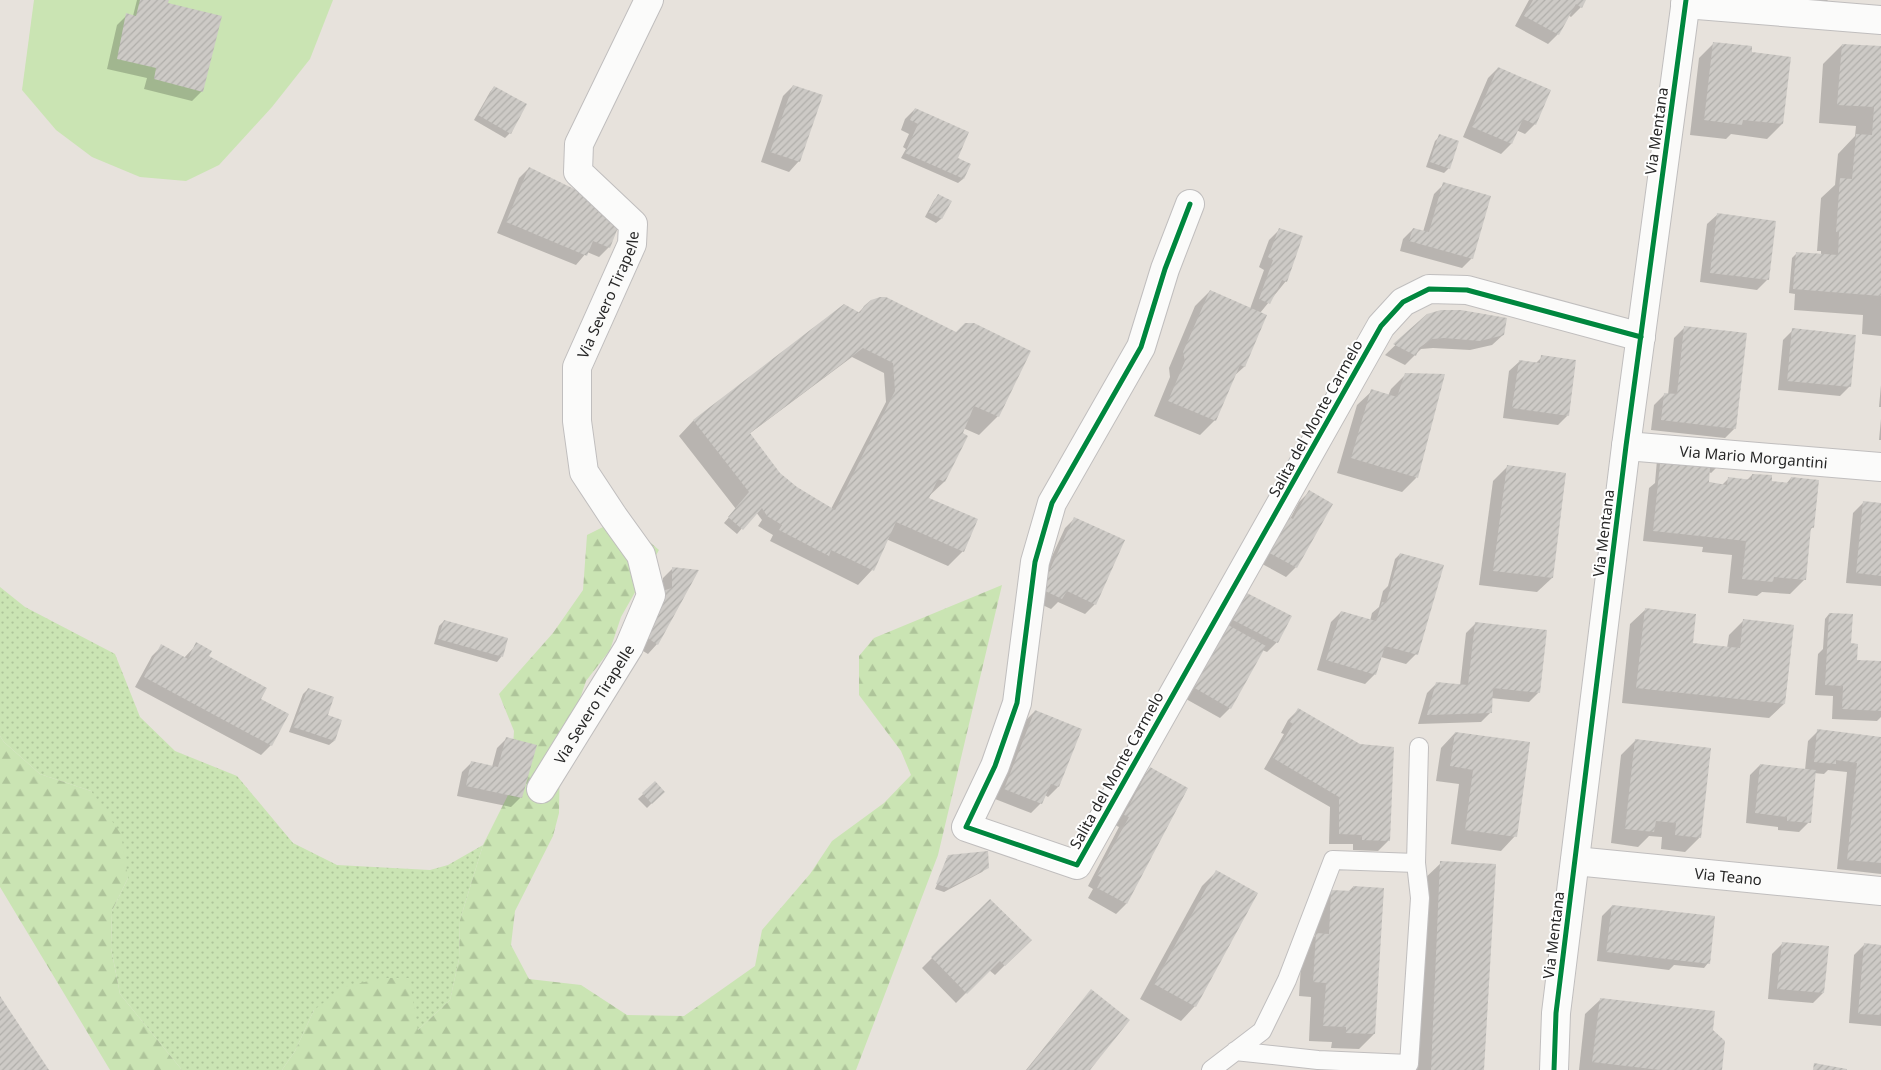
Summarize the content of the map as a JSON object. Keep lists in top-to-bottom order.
{
  "streets": {
    "street": [
      "Via Mentana",
      "Via Severo Tirapelle",
      "Salita del Monte Carmelo",
      "Via Mario Morgantini",
      "Via Teano"
    ]
  },
  "crossings": [
    ["Via Mentana", "Salita del Monte Carmelo"],
    ["Via Mentana", "Via Mario Morgantini"],
    ["Via Mentana", "Via Teano"]
  ]
}
